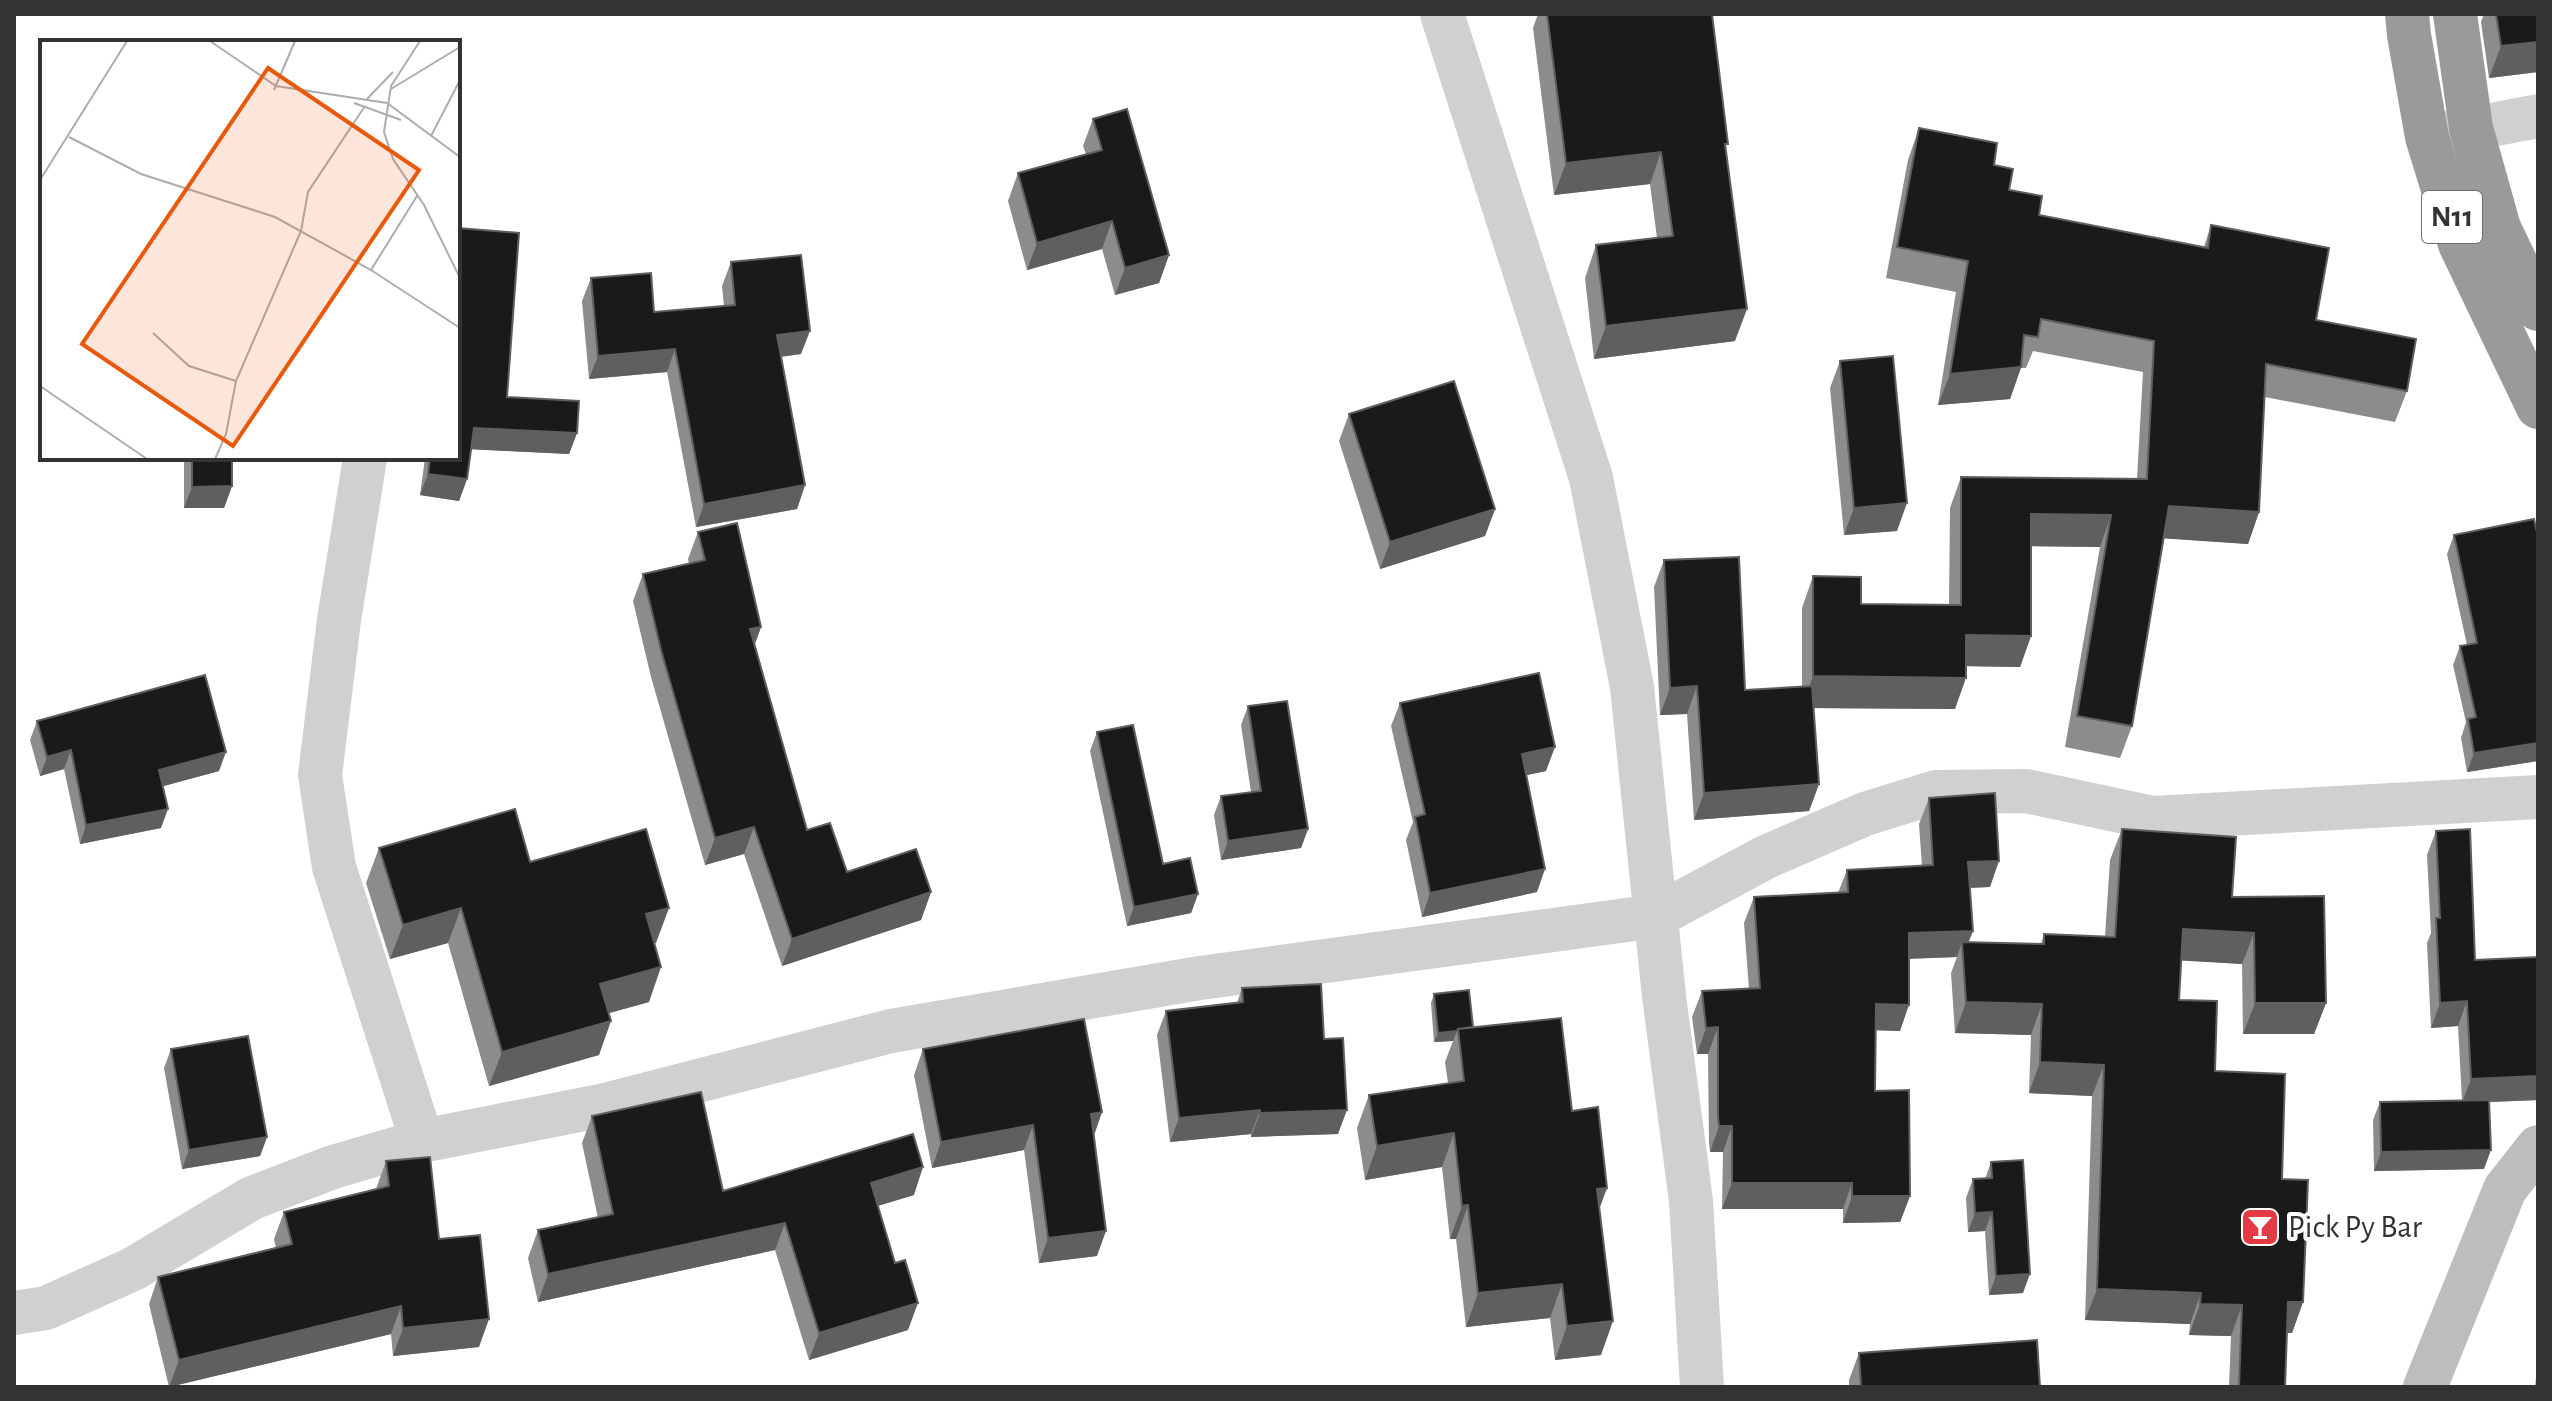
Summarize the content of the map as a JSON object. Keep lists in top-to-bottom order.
{
  "streets": {
    "highway": ["N11"]
  },
  "places": {
    "bar": ["Pick Py Bar"]
  }
}
